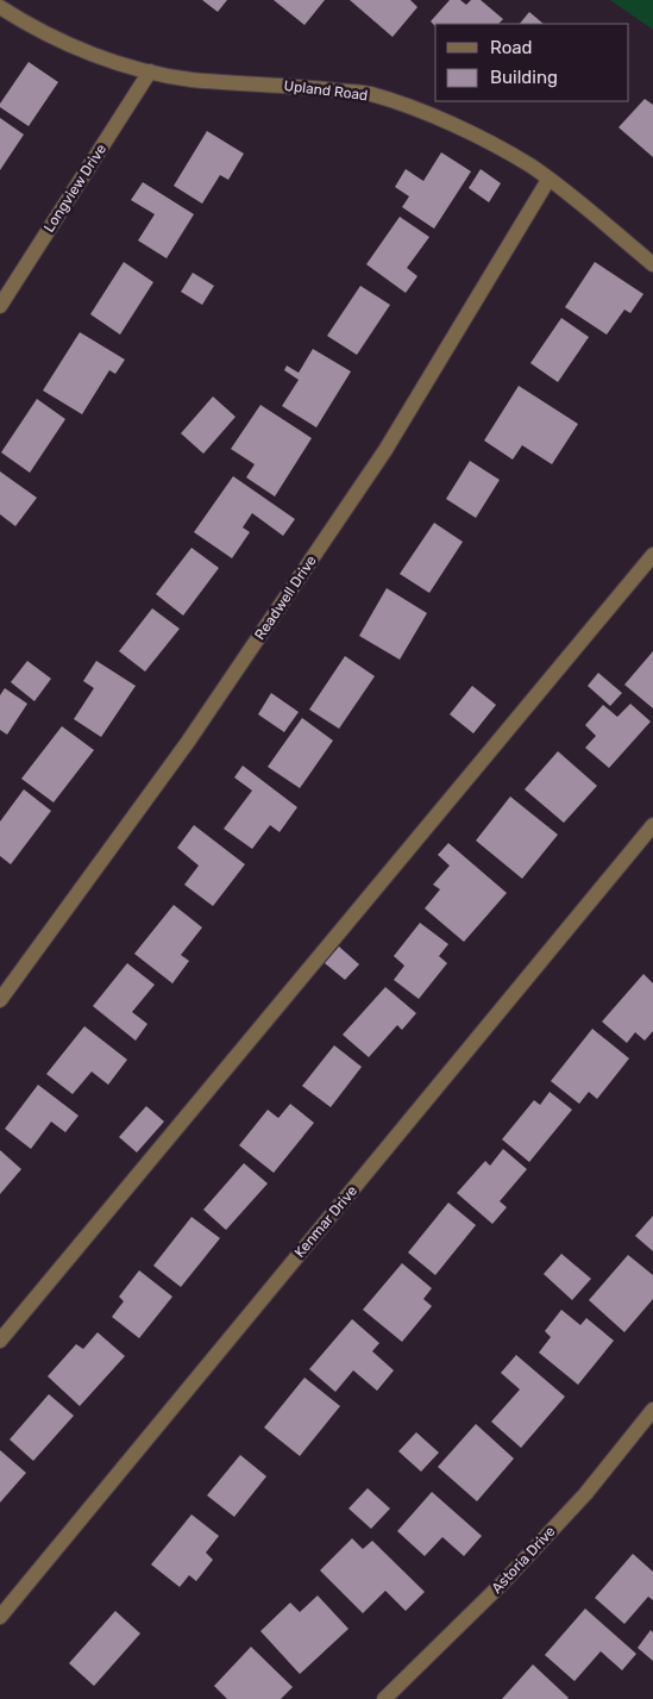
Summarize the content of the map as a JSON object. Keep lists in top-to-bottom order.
{
  "streets": {
    "street": [
      "Upland Road",
      "Longview Drive",
      "Readwell Drive",
      "Kenmar Drive",
      "Astoria Drive"
    ]
  },
  "crossings": [
    ["Upland Road", "Longview Drive"],
    ["Upland Road", "Readwell Drive"]
  ],
  "legend": ["Road", "Building"]
}
